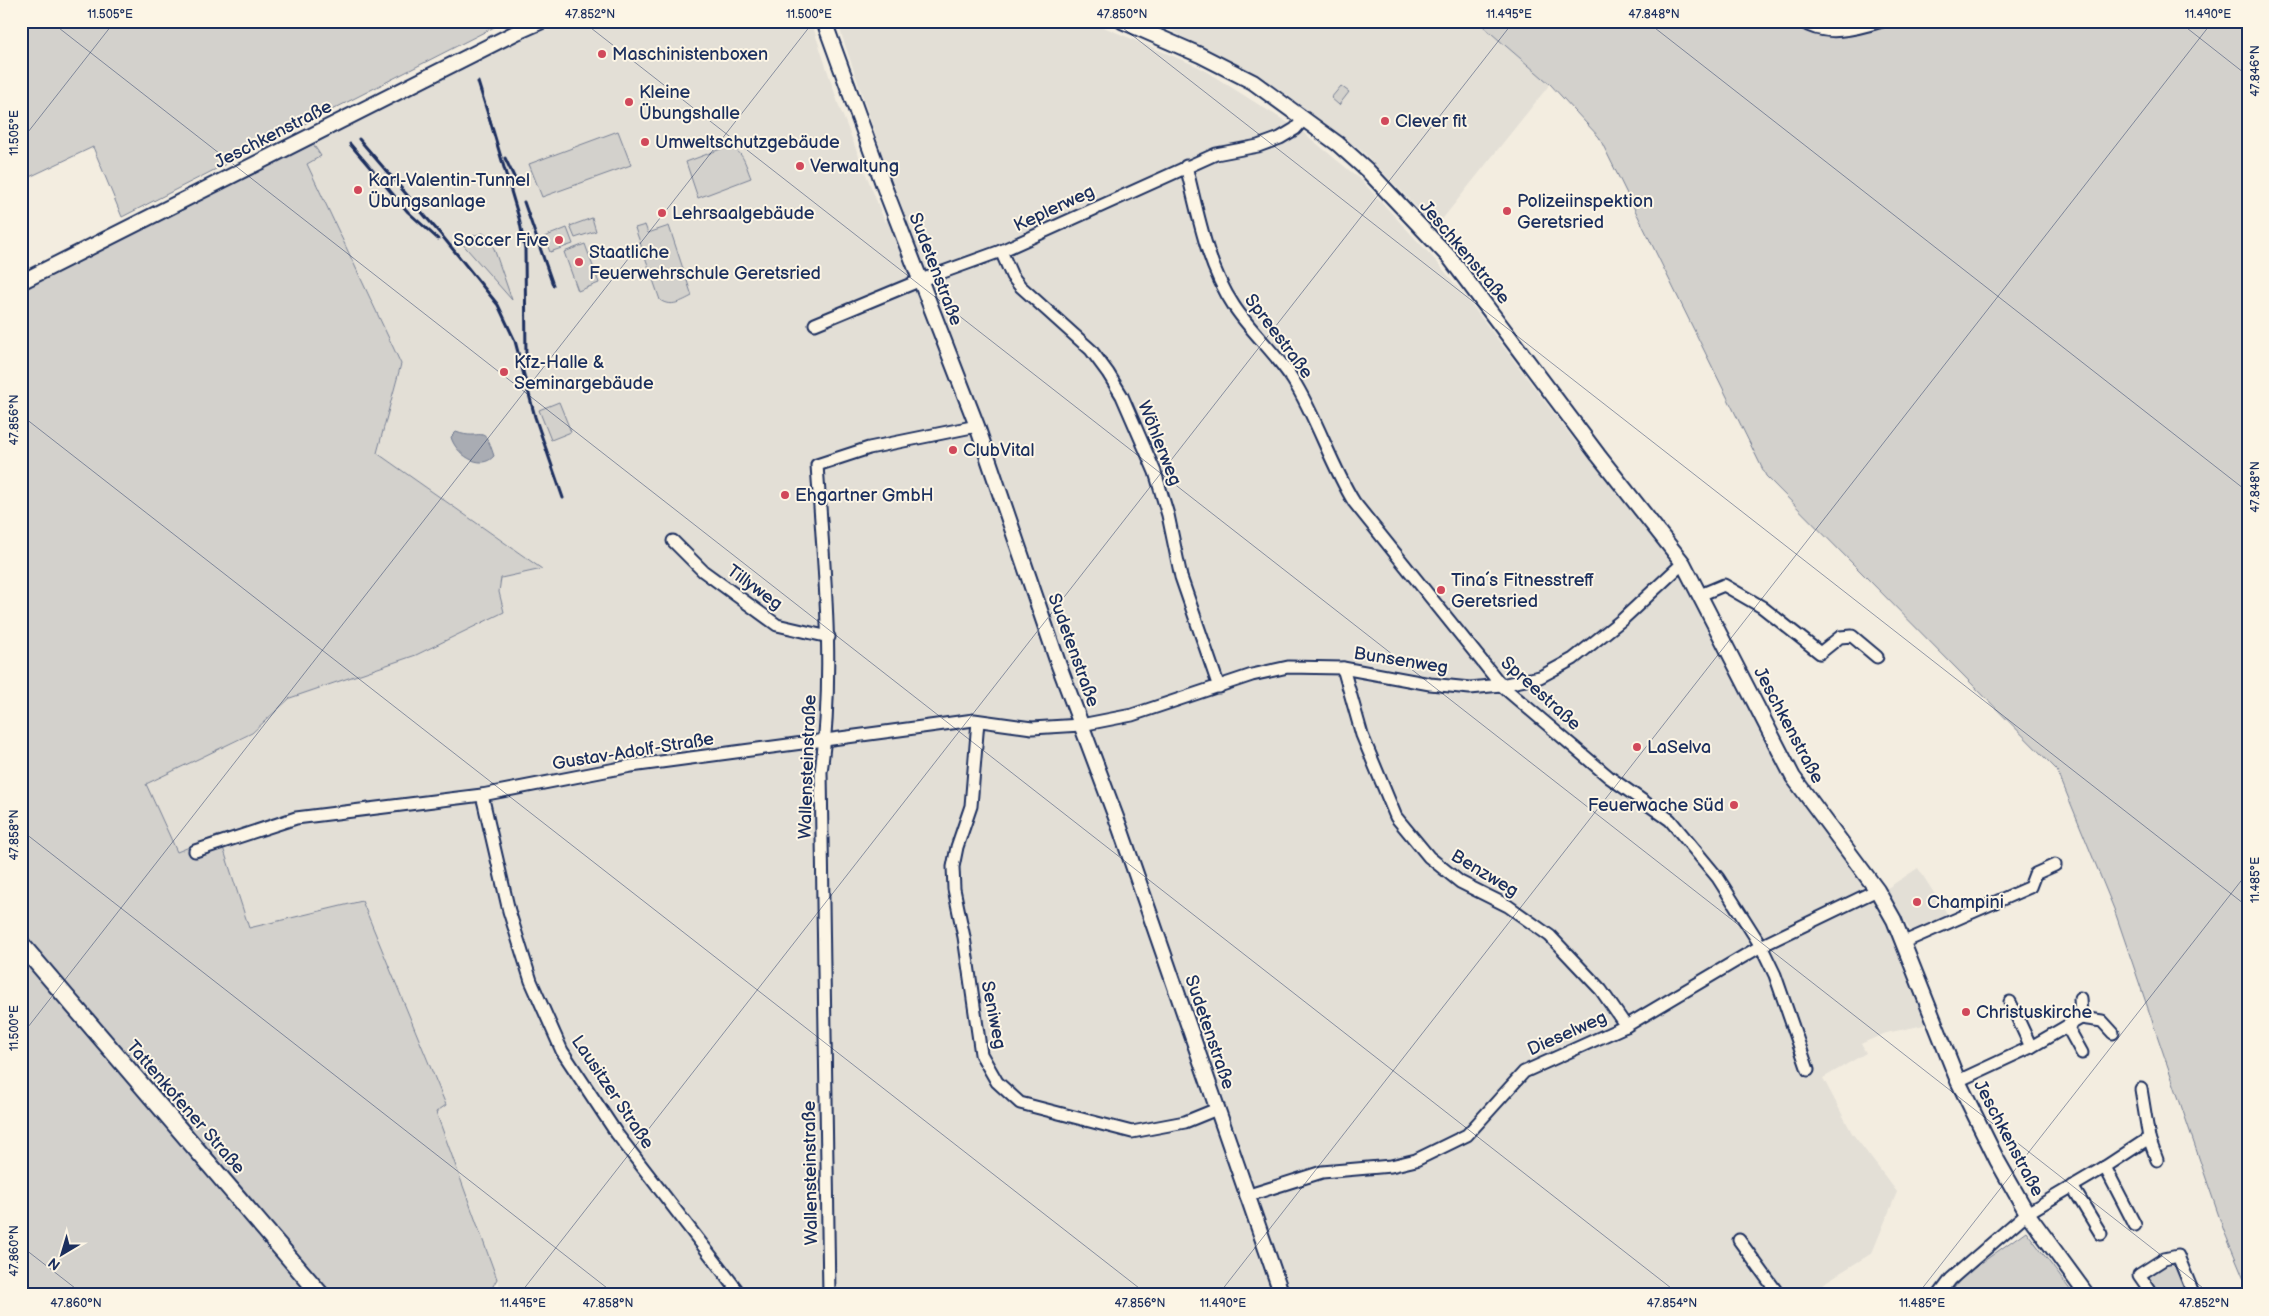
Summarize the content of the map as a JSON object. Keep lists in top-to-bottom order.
{
  "streets": {
    "main road": ["Tattenkofener Straße"],
    "street": [
      "Jeschkenstraße",
      "Keplerweg",
      "Sudetenstraße",
      "Spreestraße",
      "Wöhlerweg",
      "Tillyweg",
      "Bunsenweg",
      "Gustav-Adolf-Straße",
      "Wallensteinstraße",
      "Benzweg",
      "Seniweg",
      "Dieselweg",
      "Lausitzer Straße"
    ]
  },
  "crossings": [
    ["Jeschkenstraße", "Keplerweg"],
    ["Jeschkenstraße", "Bunsenweg"],
    ["Jeschkenstraße", "Dieselweg"],
    ["Keplerweg", "Sudetenstraße"],
    ["Keplerweg", "Spreestraße"],
    ["Keplerweg", "Wöhlerweg"],
    ["Sudetenstraße", "Bunsenweg"],
    ["Sudetenstraße", "Gustav-Adolf-Straße"],
    ["Sudetenstraße", "Wallensteinstraße"],
    ["Sudetenstraße", "Seniweg"],
    ["Sudetenstraße", "Dieselweg"],
    ["Spreestraße", "Bunsenweg"],
    ["Spreestraße", "Dieselweg"],
    ["Wöhlerweg", "Bunsenweg"],
    ["Tillyweg", "Wallensteinstraße"],
    ["Bunsenweg", "Gustav-Adolf-Straße"],
    ["Bunsenweg", "Benzweg"],
    ["Gustav-Adolf-Straße", "Wallensteinstraße"],
    ["Gustav-Adolf-Straße", "Seniweg"],
    ["Gustav-Adolf-Straße", "Lausitzer Straße"],
    ["Benzweg", "Dieselweg"]
  ],
  "places": [
    "Maschinistenboxen",
    "Kleine Übungshalle",
    "Clever fit",
    "Umweltschutzgebäude",
    "Verwaltung",
    "Karl-Valentin-Tunnel Übungsanlage",
    "Polizeiinspektion Geretsried",
    "Lehrsaalgebäude",
    "Soccer Five",
    "Staatliche Feuerwehrschule Geretsried",
    "Kfz-Halle & Seminargebäude",
    "ClubVital",
    "Ehgartner GmbH",
    "Tina´s Fitnesstreff Geretsried",
    "LaSelva",
    "Feuerwache Süd",
    "Champini",
    "Christuskirche"
  ],
  "north": "bottom left",
  "coordinates": [
    "11.505°E",
    "47.852°N",
    "11.500°E",
    "47.850°N",
    "11.495°E",
    "47.848°N",
    "11.490°E",
    "47.846°N",
    "47.856°N",
    "47.858°N",
    "11.485°E",
    "47.860°N",
    "47.854°N"
  ]
}
